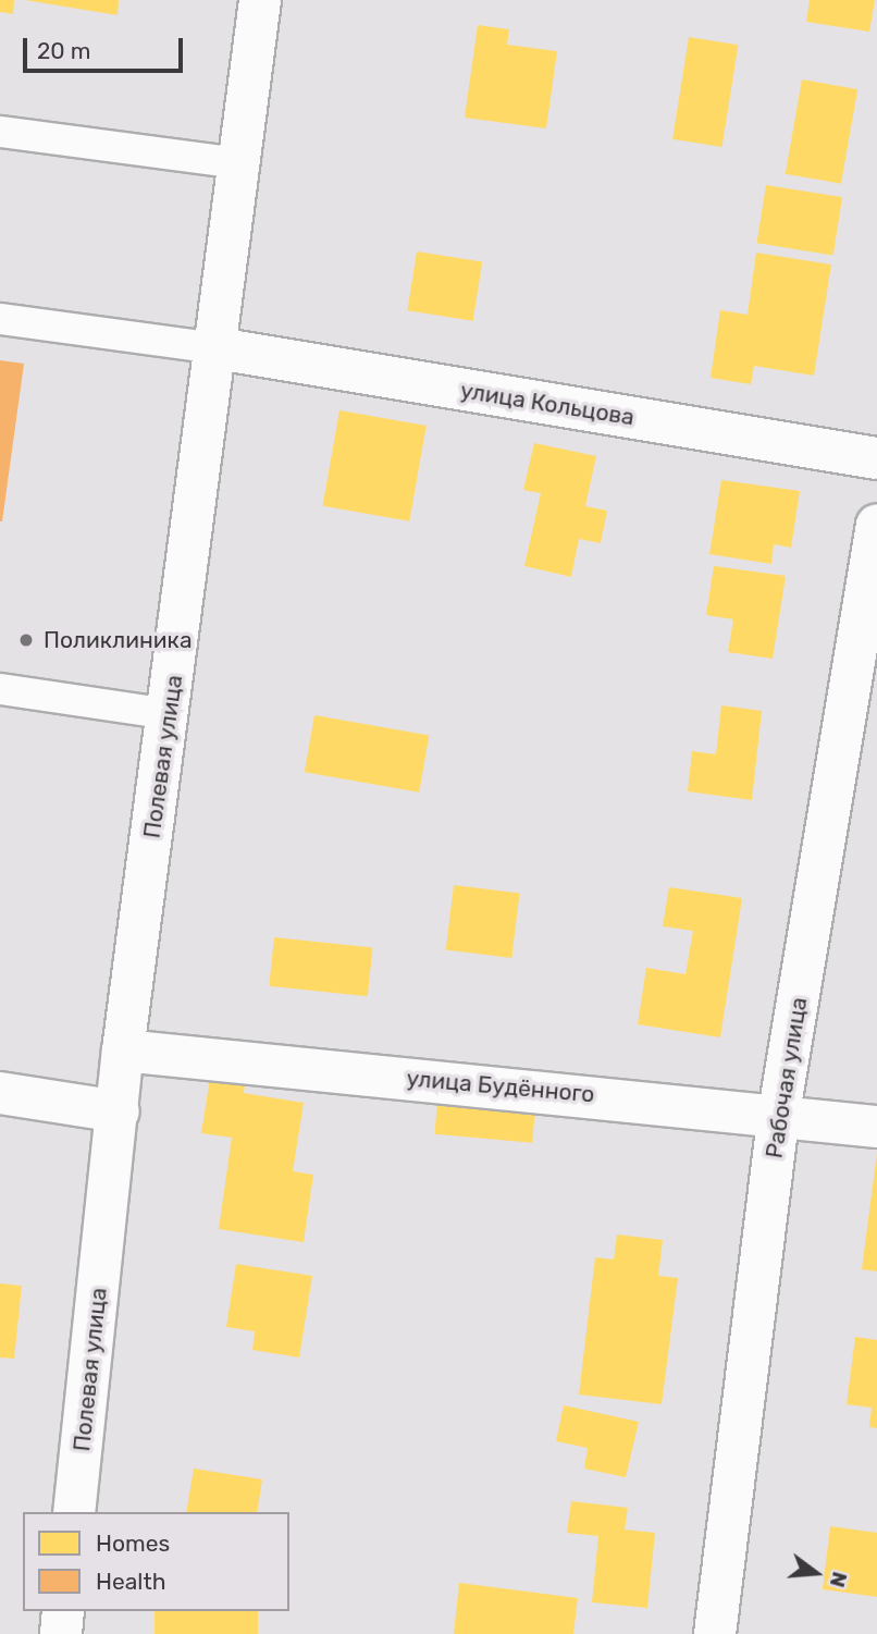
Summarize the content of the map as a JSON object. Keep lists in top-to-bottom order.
{
  "streets": {
    "street": [
      "улица Кольцова",
      "Полевая улица",
      "Рабочая улица",
      "улица Будённого"
    ]
  },
  "crossings": [
    ["улица Кольцова", "Полевая улица"],
    ["Полевая улица", "улица Будённого"],
    ["Рабочая улица", "улица Будённого"]
  ],
  "places": ["Поликлиника"],
  "legend": ["Homes", "Health"],
  "scale_bar": "20 m",
  "north": "right"
}
